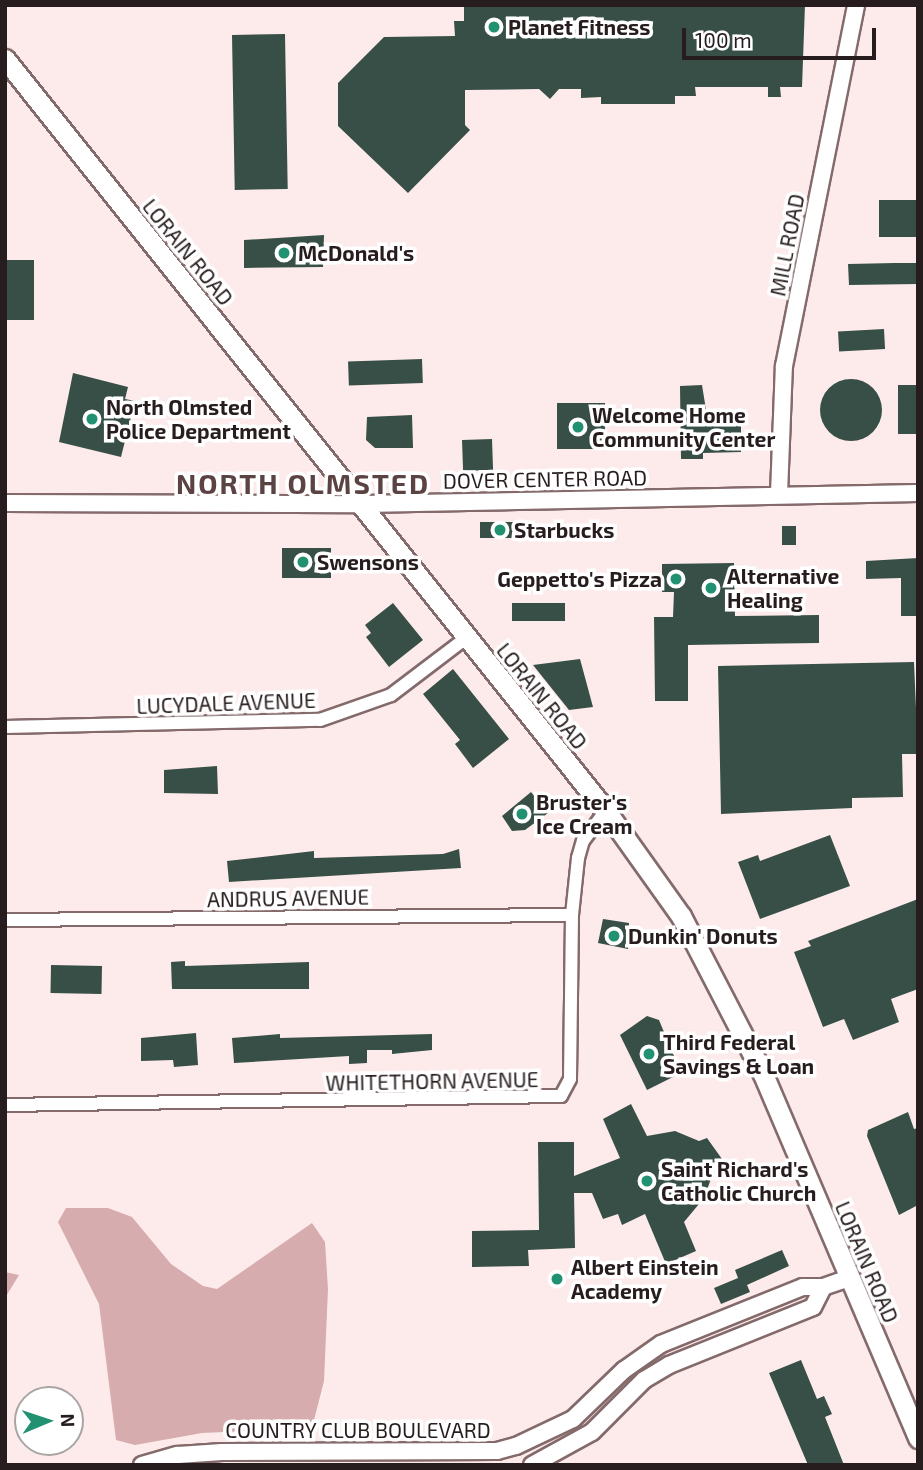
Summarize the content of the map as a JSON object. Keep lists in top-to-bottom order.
{
  "streets": {
    "main road": ["LORAIN ROAD"],
    "street": [
      "MILL ROAD",
      "DOVER CENTER ROAD",
      "LUCYDALE AVENUE",
      "ANDRUS AVENUE",
      "WHITETHORN AVENUE",
      "COUNTRY CLUB BOULEVARD"
    ]
  },
  "crossings": [
    ["MILL ROAD", "DOVER CENTER ROAD"],
    ["LORAIN ROAD", "DOVER CENTER ROAD"],
    ["LORAIN ROAD", "LUCYDALE AVENUE"],
    ["LORAIN ROAD", "WHITETHORN AVENUE"],
    ["LORAIN ROAD", "COUNTRY CLUB BOULEVARD"],
    ["ANDRUS AVENUE", "WHITETHORN AVENUE"]
  ],
  "districts": ["NORTH OLMSTED"],
  "places": [
    "Planet Fitness",
    "McDonald's",
    "North Olmsted Police Department",
    "Welcome Home Community Center",
    "Starbucks",
    "Swensons",
    "Geppetto's Pizza",
    "Alternative Healing",
    "Bruster's Ice Cream",
    "Dunkin' Donuts",
    "Third Federal Savings & Loan",
    "Saint Richard's Catholic Church",
    "Albert Einstein Academy"
  ],
  "scale_bar": "100 m",
  "north": "right"
}
